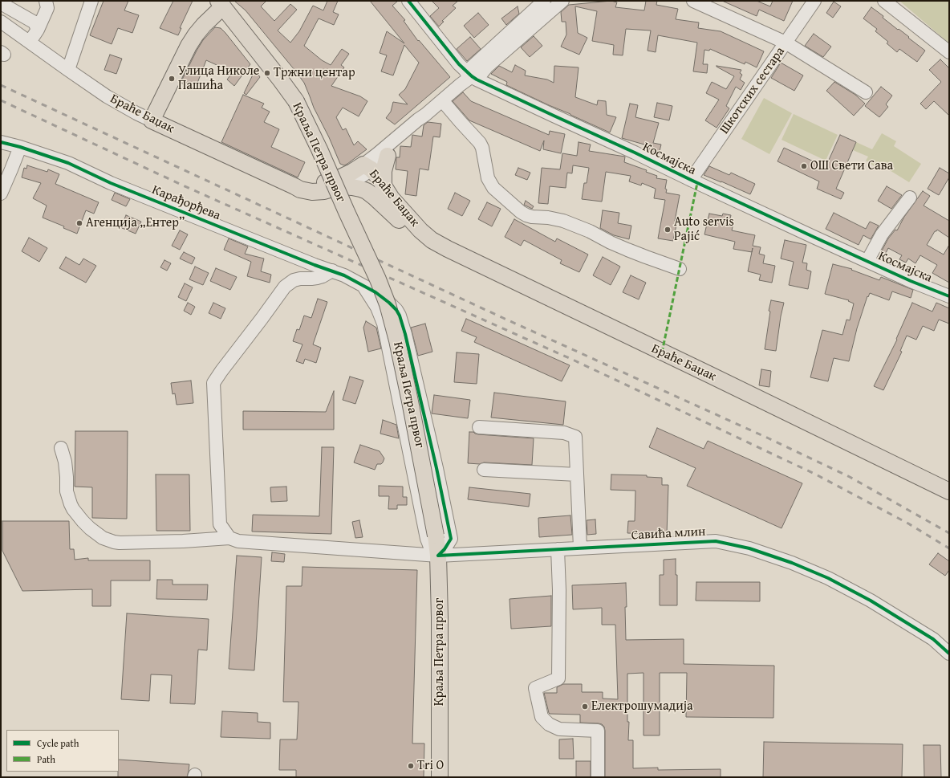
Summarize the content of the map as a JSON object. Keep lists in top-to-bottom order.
{
  "streets": {
    "main road": ["Браће Баџак", "Краља Петра првог"],
    "street": [
      "Шкотских сестара",
      "Космајска",
      "Карађорђева",
      "Савића млин"
    ]
  },
  "crossings": [
    ["Шкотских сестара", "Космајска"],
    ["Краља Петра првог", "Карађорђева"],
    ["Краља Петра првог", "Савића млин"],
    ["Карађорђева", "Савића млин"]
  ],
  "places": [
    "Тржни центар",
    "Улица Николе Пашића",
    "ОШ Свети Сава",
    "Агенција „Ентер”",
    "Auto servis Pajić",
    "Електрошумадија",
    "Tri O"
  ],
  "legend": ["Cycle path", "Path"]
}
